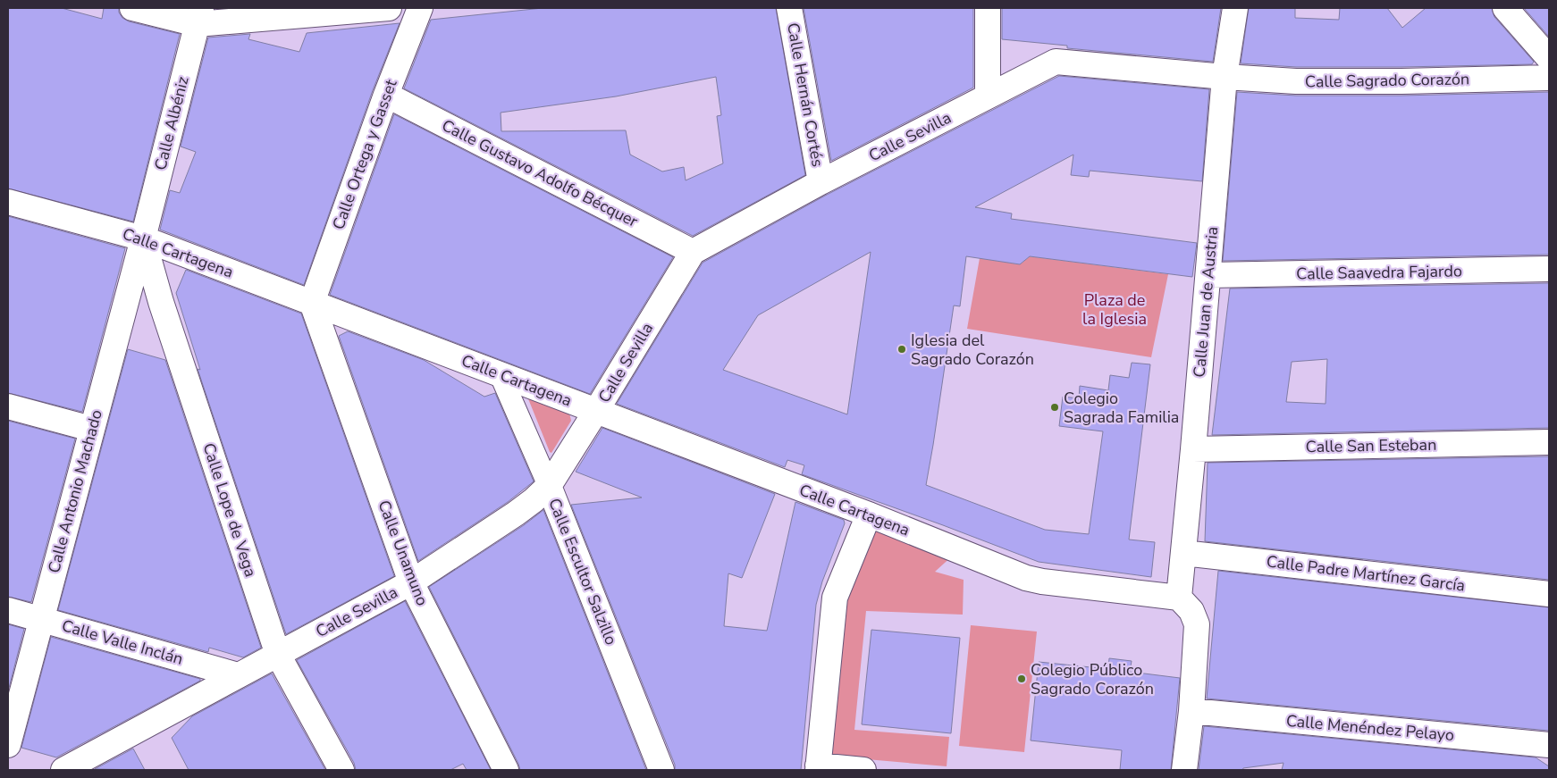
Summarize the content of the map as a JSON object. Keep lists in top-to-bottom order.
{
  "streets": {
    "street": [
      "Calle Sagrado Corazón",
      "Calle Hernán Cortés",
      "Calle Albéniz",
      "Calle Sevilla",
      "Calle Ortega y Gasset",
      "Calle Gustavo Adolfo Bécquer",
      "Calle Cartagena",
      "Calle Saavedra Fajardo",
      "Calle Juan de Austria",
      "Calle San Esteban",
      "Calle Antonio Machado",
      "Calle Lope de Vega",
      "Calle Unamuno",
      "Calle Escultor Salzillo",
      "Calle Padre Martínez García",
      "Calle Valle Inclán",
      "Calle Menéndez Pelayo"
    ]
  },
  "crossings": [
    ["Calle Sagrado Corazón", "Calle Sevilla"],
    ["Calle Sagrado Corazón", "Calle Juan de Austria"],
    ["Calle Hernán Cortés", "Calle Sevilla"],
    ["Calle Albéniz", "Calle Cartagena"],
    ["Calle Albéniz", "Calle Antonio Machado"],
    ["Calle Albéniz", "Calle Lope de Vega"],
    ["Calle Sevilla", "Calle Gustavo Adolfo Bécquer"],
    ["Calle Sevilla", "Calle Cartagena"],
    ["Calle Sevilla", "Calle Juan de Austria"],
    ["Calle Sevilla", "Calle Lope de Vega"],
    ["Calle Sevilla", "Calle Unamuno"],
    ["Calle Sevilla", "Calle Escultor Salzillo"],
    ["Calle Sevilla", "Calle Valle Inclán"],
    ["Calle Ortega y Gasset", "Calle Gustavo Adolfo Bécquer"],
    ["Calle Ortega y Gasset", "Calle Cartagena"],
    ["Calle Ortega y Gasset", "Calle Unamuno"],
    ["Calle Cartagena", "Calle Juan de Austria"],
    ["Calle Cartagena", "Calle Antonio Machado"],
    ["Calle Cartagena", "Calle Lope de Vega"],
    ["Calle Cartagena", "Calle Unamuno"],
    ["Calle Cartagena", "Calle Escultor Salzillo"],
    ["Calle Saavedra Fajardo", "Calle Juan de Austria"],
    ["Calle Juan de Austria", "Calle San Esteban"],
    ["Calle Juan de Austria", "Calle Padre Martínez García"],
    ["Calle Antonio Machado", "Calle Lope de Vega"],
    ["Calle Antonio Machado", "Calle Valle Inclán"]
  ],
  "parks": ["Plaza de la Iglesia"],
  "places": ["Iglesia del Sagrado Corazón", "Colegio Sagrada Familia", "Colegio Público Sagrado Corazón"]
}
